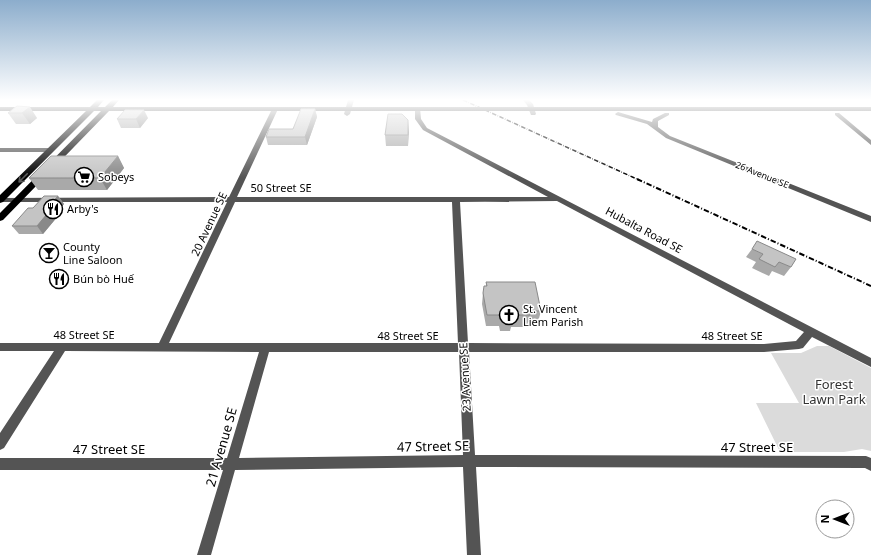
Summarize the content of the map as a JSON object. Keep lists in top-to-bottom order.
{
  "streets": {
    "street": [
      "26 Avenue SE",
      "50 Street SE",
      "20 Avenue SE",
      "Hubalta Road SE",
      "48 Street SE",
      "23 Avenue SE",
      "47 Street SE",
      "21 Avenue SE"
    ]
  },
  "crossings": [
    ["50 Street SE", "20 Avenue SE"],
    ["50 Street SE", "Hubalta Road SE"],
    ["50 Street SE", "23 Avenue SE"],
    ["20 Avenue SE", "48 Street SE"],
    ["Hubalta Road SE", "48 Street SE"],
    ["48 Street SE", "23 Avenue SE"],
    ["48 Street SE", "21 Avenue SE"],
    ["23 Avenue SE", "47 Street SE"],
    ["47 Street SE", "21 Avenue SE"]
  ],
  "parks": ["Forest Lawn Park"],
  "places": {
    "supermarket": ["Sobeys"],
    "restaurant": ["Arby's", "Bún bò Huế"],
    "bar": ["County Line Saloon"],
    "church": ["St. Vincent Liem Parish"]
  },
  "north": "left"
}
